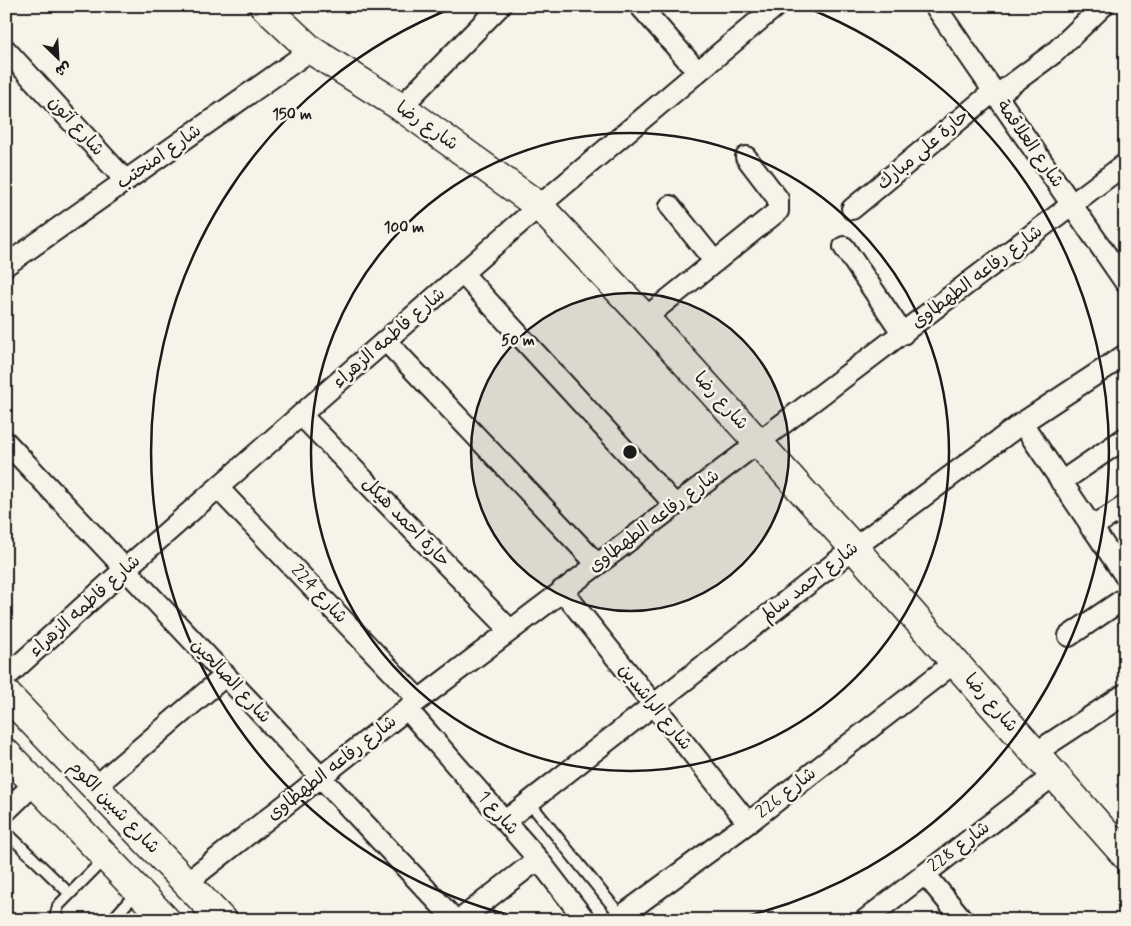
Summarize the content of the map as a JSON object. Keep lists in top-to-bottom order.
{
  "streets": {
    "street": [
      "شارع آتون",
      "شارع رضا",
      "شارع العلاقمة",
      "حارة على مبارك",
      "شارع امنحتب",
      "شارع رفاعه الطهطاوى",
      "شارع فاطمه الزهراء",
      "حارة احمد هيكل",
      "شارع احمد سالم",
      "شارع 224",
      "شارع الصالحين",
      "شارع الراشدين",
      "شارع 226",
      "شارع شبين الكوم",
      "شارع 1",
      "شارع 228"
    ]
  },
  "crossings": [
    ["شارع آتون", "شارع امنحتب"],
    ["شارع رضا", "شارع امنحتب"],
    ["شارع رضا", "شارع رفاعه الطهطاوى"],
    ["شارع رضا", "شارع فاطمه الزهراء"],
    ["شارع رضا", "شارع احمد سالم"],
    ["شارع رضا", "شارع 226"],
    ["شارع رضا", "شارع 228"],
    ["شارع العلاقمة", "حارة على مبارك"],
    ["شارع العلاقمة", "شارع رفاعه الطهطاوى"],
    ["شارع رفاعه الطهطاوى", "حارة احمد هيكل"],
    ["شارع رفاعه الطهطاوى", "شارع 224"],
    ["شارع رفاعه الطهطاوى", "شارع الصالحين"],
    ["شارع رفاعه الطهطاوى", "شارع الراشدين"],
    ["شارع رفاعه الطهطاوى", "شارع شبين الكوم"],
    ["شارع رفاعه الطهطاوى", "شارع 1"],
    ["شارع فاطمه الزهراء", "حارة احمد هيكل"],
    ["شارع فاطمه الزهراء", "شارع 224"],
    ["شارع فاطمه الزهراء", "شارع الصالحين"],
    ["شارع احمد سالم", "شارع الراشدين"],
    ["شارع احمد سالم", "شارع 1"],
    ["شارع 224", "شارع 1"],
    ["شارع الراشدين", "شارع 226"]
  ],
  "north": "bottom right",
  "rings": ["150 m", "100 m", "50 m"]
}
